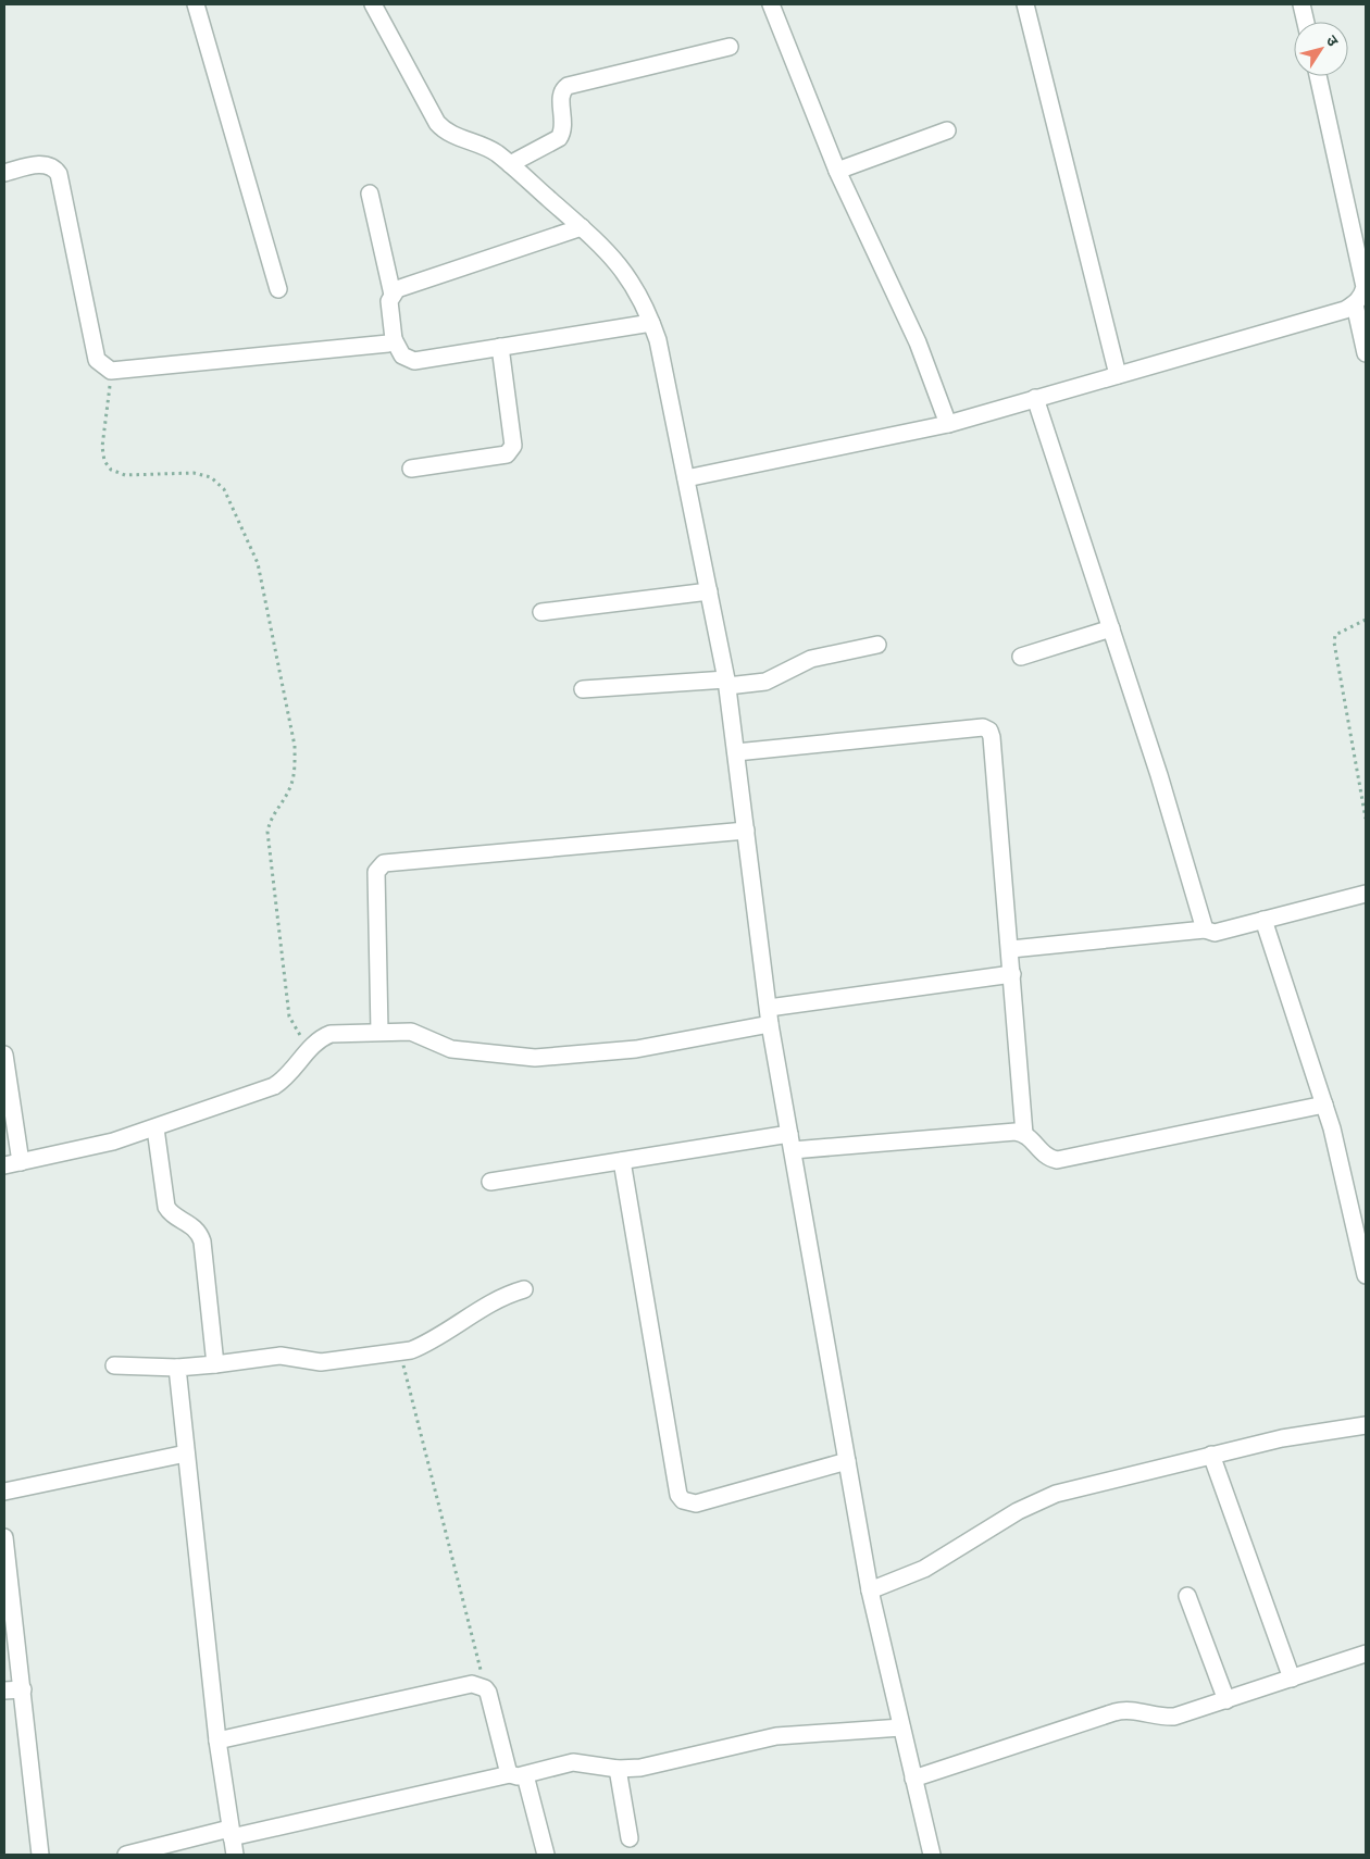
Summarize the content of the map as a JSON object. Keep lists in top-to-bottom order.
{
  "north": "top right"
}
